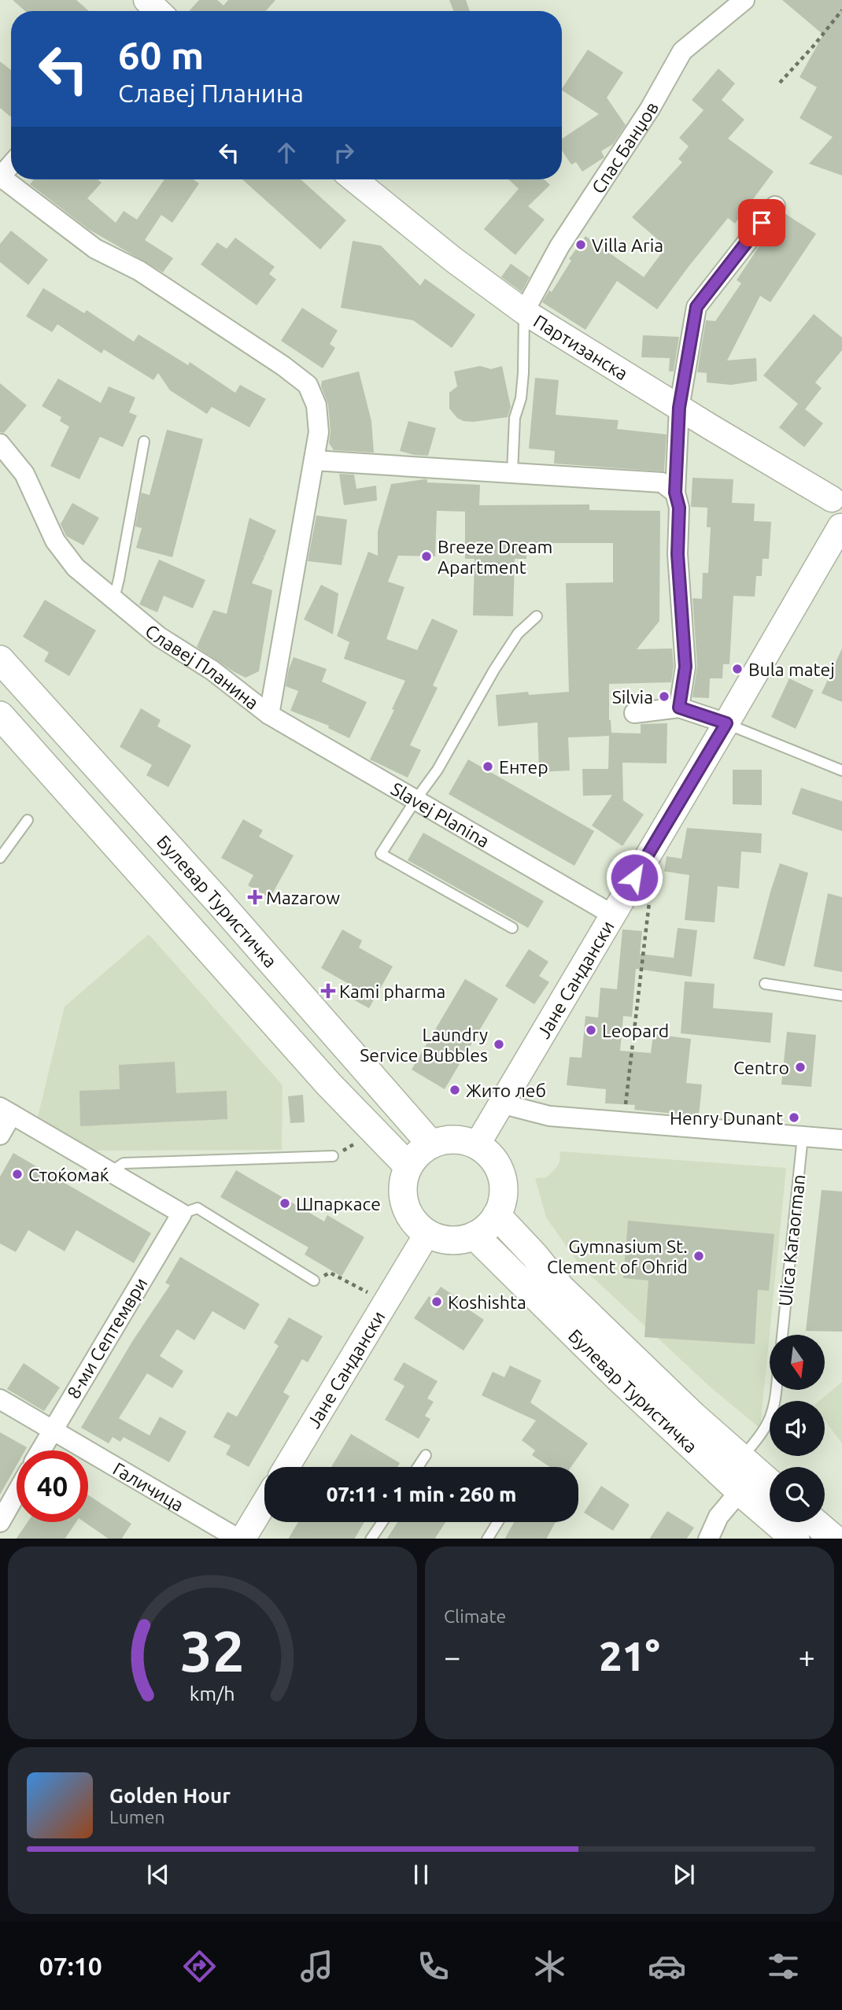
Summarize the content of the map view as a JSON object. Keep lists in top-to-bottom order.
{
  "streets": {
    "main road": ["Булевар Туристичка"],
    "street": [
      "Спас Банџов",
      "Партизанска",
      "Славеј Планина",
      "Slavej Planina",
      "Јане Сандански",
      "8-ми Септември",
      "Галичица"
    ],
    "lane": ["Ulica Karaorman"]
  },
  "crossings": [
    ["Спас Банџов", "Партизанска"],
    ["Славеј Планина", "Slavej Planina"],
    ["Slavej Planina", "Јане Сандански"],
    ["Булевар Туристичка", "Јане Сандански"],
    ["8-ми Септември", "Галичица"]
  ],
  "places": {
    "other": [
      "Villa Aria",
      "Breeze Dream Apartment",
      "Bula matej",
      "Silvia",
      "Ентер",
      "Leopard",
      "Laundry Service Bubbles",
      "Centro",
      "Жито леб",
      "Henry Dunant",
      "Стоќомаќ",
      "Шпаркасе",
      "Gymnasium St. Clement of Ohrid",
      "Koshishta"
    ],
    "health": ["Mazarow", "Kami pharma"]
  },
  "north": "bottom",
  "page": {
    "turn": ["60 m", "Славеј Планина"],
    "limit": "40",
    "trip": "07:11 · 1 min · 260 m",
    "tile": "Climate",
    "heat": ["−", "21°", "+"],
    "song": ["Golden Hour", "Lumen"],
    "tabs": "07:10",
    "gauge": ["32", "km/h"]
  }
}
